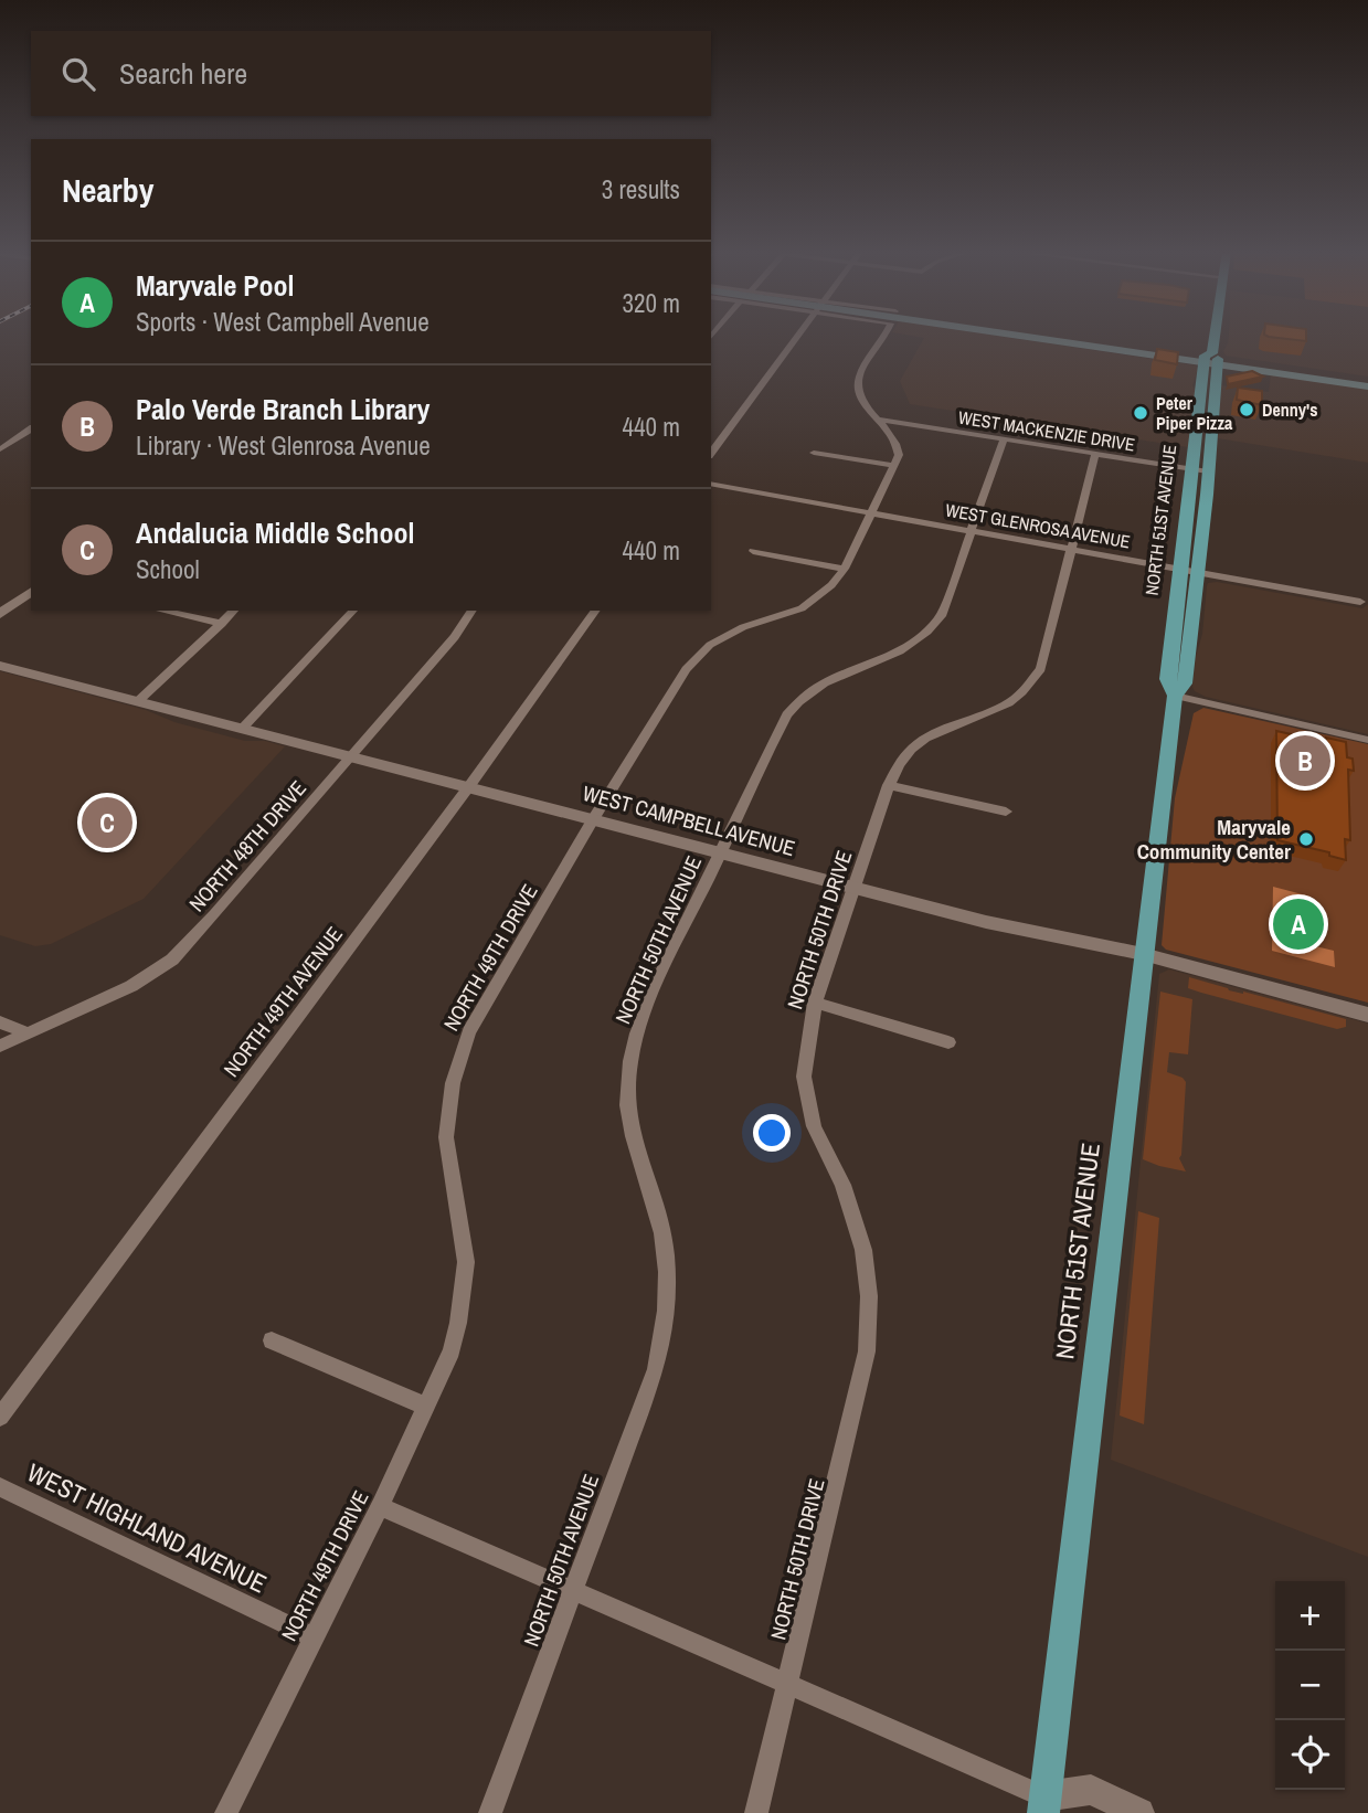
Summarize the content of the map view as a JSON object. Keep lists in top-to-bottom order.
{
  "streets": {
    "main road": ["NORTH 51ST AVENUE"],
    "street": [
      "WEST MACKENZIE DRIVE",
      "WEST GLENROSA AVENUE",
      "WEST CAMPBELL AVENUE",
      "NORTH 48TH DRIVE",
      "NORTH 50TH DRIVE",
      "NORTH 50TH AVENUE",
      "NORTH 49TH DRIVE",
      "NORTH 49TH AVENUE",
      "WEST HIGHLAND AVENUE"
    ]
  },
  "crossings": [
    ["WEST MACKENZIE DRIVE", "NORTH 51ST AVENUE"],
    ["WEST MACKENZIE DRIVE", "NORTH 50TH DRIVE"],
    ["WEST MACKENZIE DRIVE", "NORTH 50TH AVENUE"],
    ["NORTH 51ST AVENUE", "WEST GLENROSA AVENUE"],
    ["NORTH 51ST AVENUE", "WEST CAMPBELL AVENUE"],
    ["WEST GLENROSA AVENUE", "NORTH 50TH DRIVE"],
    ["WEST GLENROSA AVENUE", "NORTH 50TH AVENUE"],
    ["WEST GLENROSA AVENUE", "NORTH 49TH DRIVE"],
    ["WEST CAMPBELL AVENUE", "NORTH 48TH DRIVE"],
    ["WEST CAMPBELL AVENUE", "NORTH 50TH DRIVE"],
    ["WEST CAMPBELL AVENUE", "NORTH 50TH AVENUE"],
    ["WEST CAMPBELL AVENUE", "NORTH 49TH DRIVE"],
    ["WEST CAMPBELL AVENUE", "NORTH 49TH AVENUE"],
    ["NORTH 49TH DRIVE", "WEST HIGHLAND AVENUE"]
  ],
  "places": ["Denny's", "Peter Piper Pizza", "Maryvale Community Center"],
  "page": {
    "search": "Search here",
    "heading": ["Nearby", "3 results"],
    "list": [
      {
        "mark": "A",
        "name": "Maryvale Pool",
        "note": "Sports · West Campbell Avenue",
        "value": "320 m"
      },
      {
        "mark": "B",
        "name": "Palo Verde Branch Library",
        "note": "Library · West Glenrosa Avenue",
        "value": "440 m"
      },
      {
        "mark": "C",
        "name": "Andalucia Middle School",
        "note": "School",
        "value": "440 m"
      }
    ],
    "pins": ["B", "C", "A"],
    "map_buttons": ["+", "−"]
  }
}
